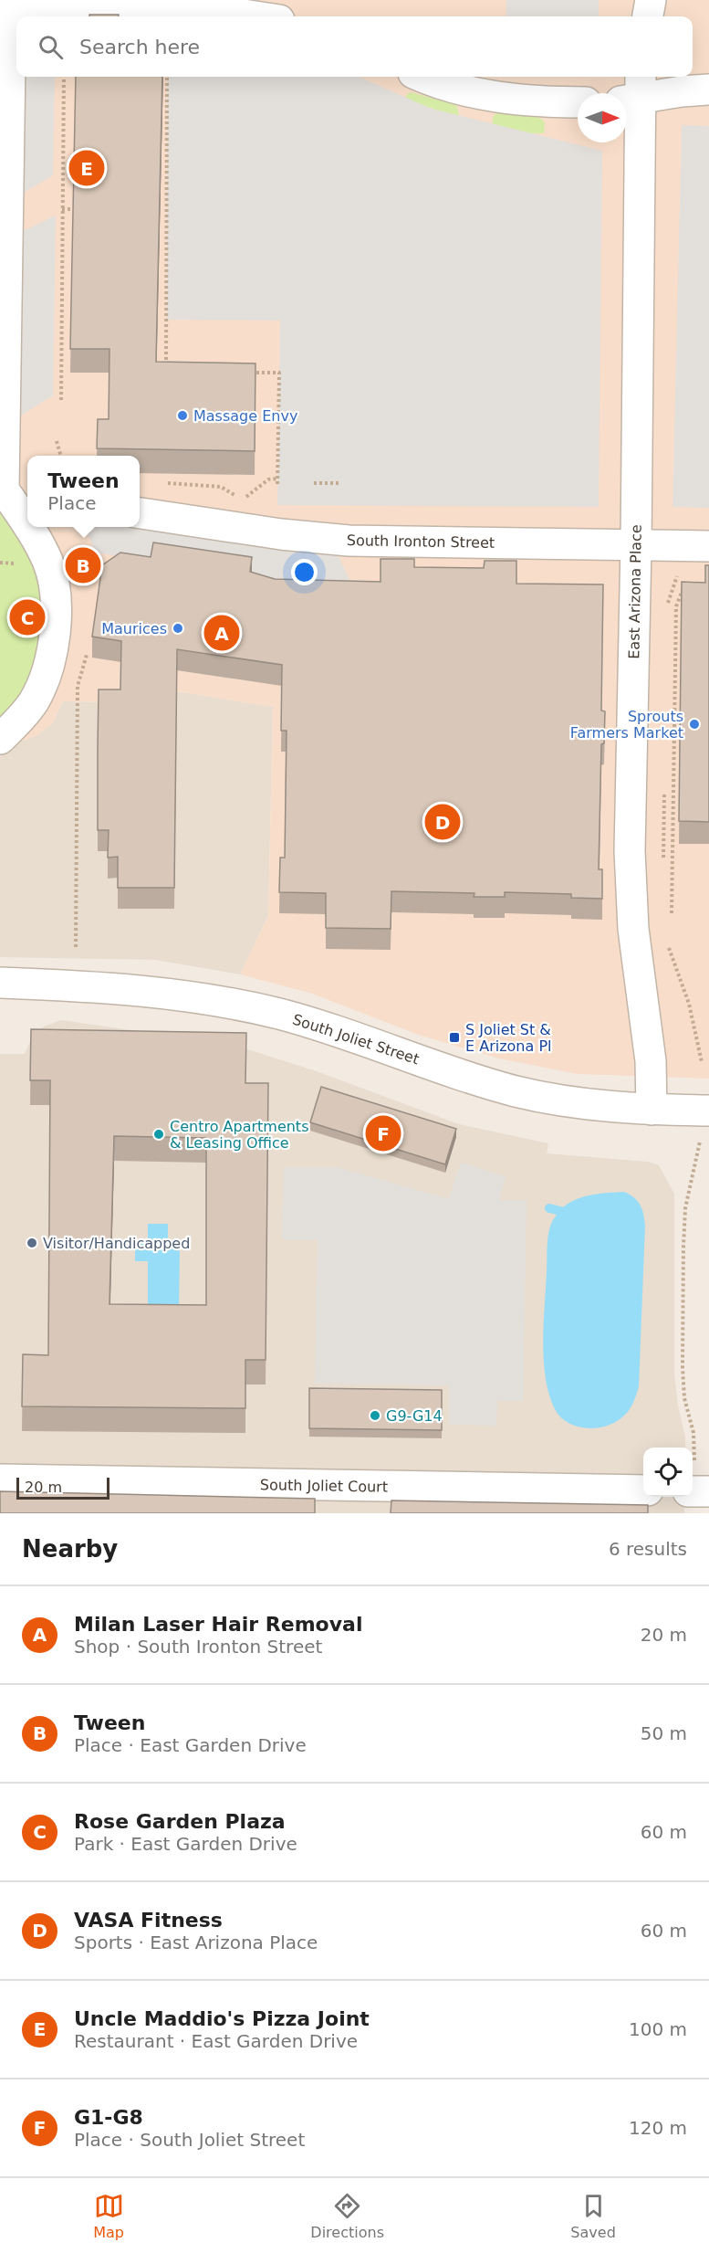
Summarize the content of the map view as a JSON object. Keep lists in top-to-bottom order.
{
  "streets": {
    "street": [
      "South Ironton Street",
      "East Arizona Place",
      "South Joliet Street",
      "South Joliet Court"
    ]
  },
  "crossings": [
    ["South Ironton Street", "East Arizona Place"],
    ["East Arizona Place", "South Joliet Street"]
  ],
  "places": {
    "other": [
      "Massage Envy",
      "Maurices",
      "Sprouts Farmers Market",
      "Centro Apartments & Leasing Office",
      "Visitor/Handicapped",
      "G9-G14"
    ],
    "transit": ["S Joliet St & E Arizona Pl"]
  },
  "scale_bar": "20 m",
  "north": "right",
  "page": {
    "search": "Search here",
    "pins": [
      "E",
      "B",
      "C",
      "A",
      "D",
      "F"
    ],
    "popup": ["Tween", "Place"],
    "scale": "20 m",
    "heading": ["Nearby", "6 results"],
    "list": [
      {
        "mark": "A",
        "name": "Milan Laser Hair Removal",
        "note": "Shop · South Ironton Street",
        "value": "20 m"
      },
      {
        "mark": "B",
        "name": "Tween",
        "note": "Place · East Garden Drive",
        "value": "50 m"
      },
      {
        "mark": "C",
        "name": "Rose Garden Plaza",
        "note": "Park · East Garden Drive",
        "value": "60 m"
      },
      {
        "mark": "D",
        "name": "VASA Fitness",
        "note": "Sports · East Arizona Place",
        "value": "60 m"
      },
      {
        "mark": "E",
        "name": "Uncle Maddio's Pizza Joint",
        "note": "Restaurant · East Garden Drive",
        "value": "100 m"
      },
      {
        "mark": "F",
        "name": "G1-G8",
        "note": "Place · South Joliet Street",
        "value": "120 m"
      }
    ],
    "nav": ["Map", "Directions", "Saved"]
  }
}
